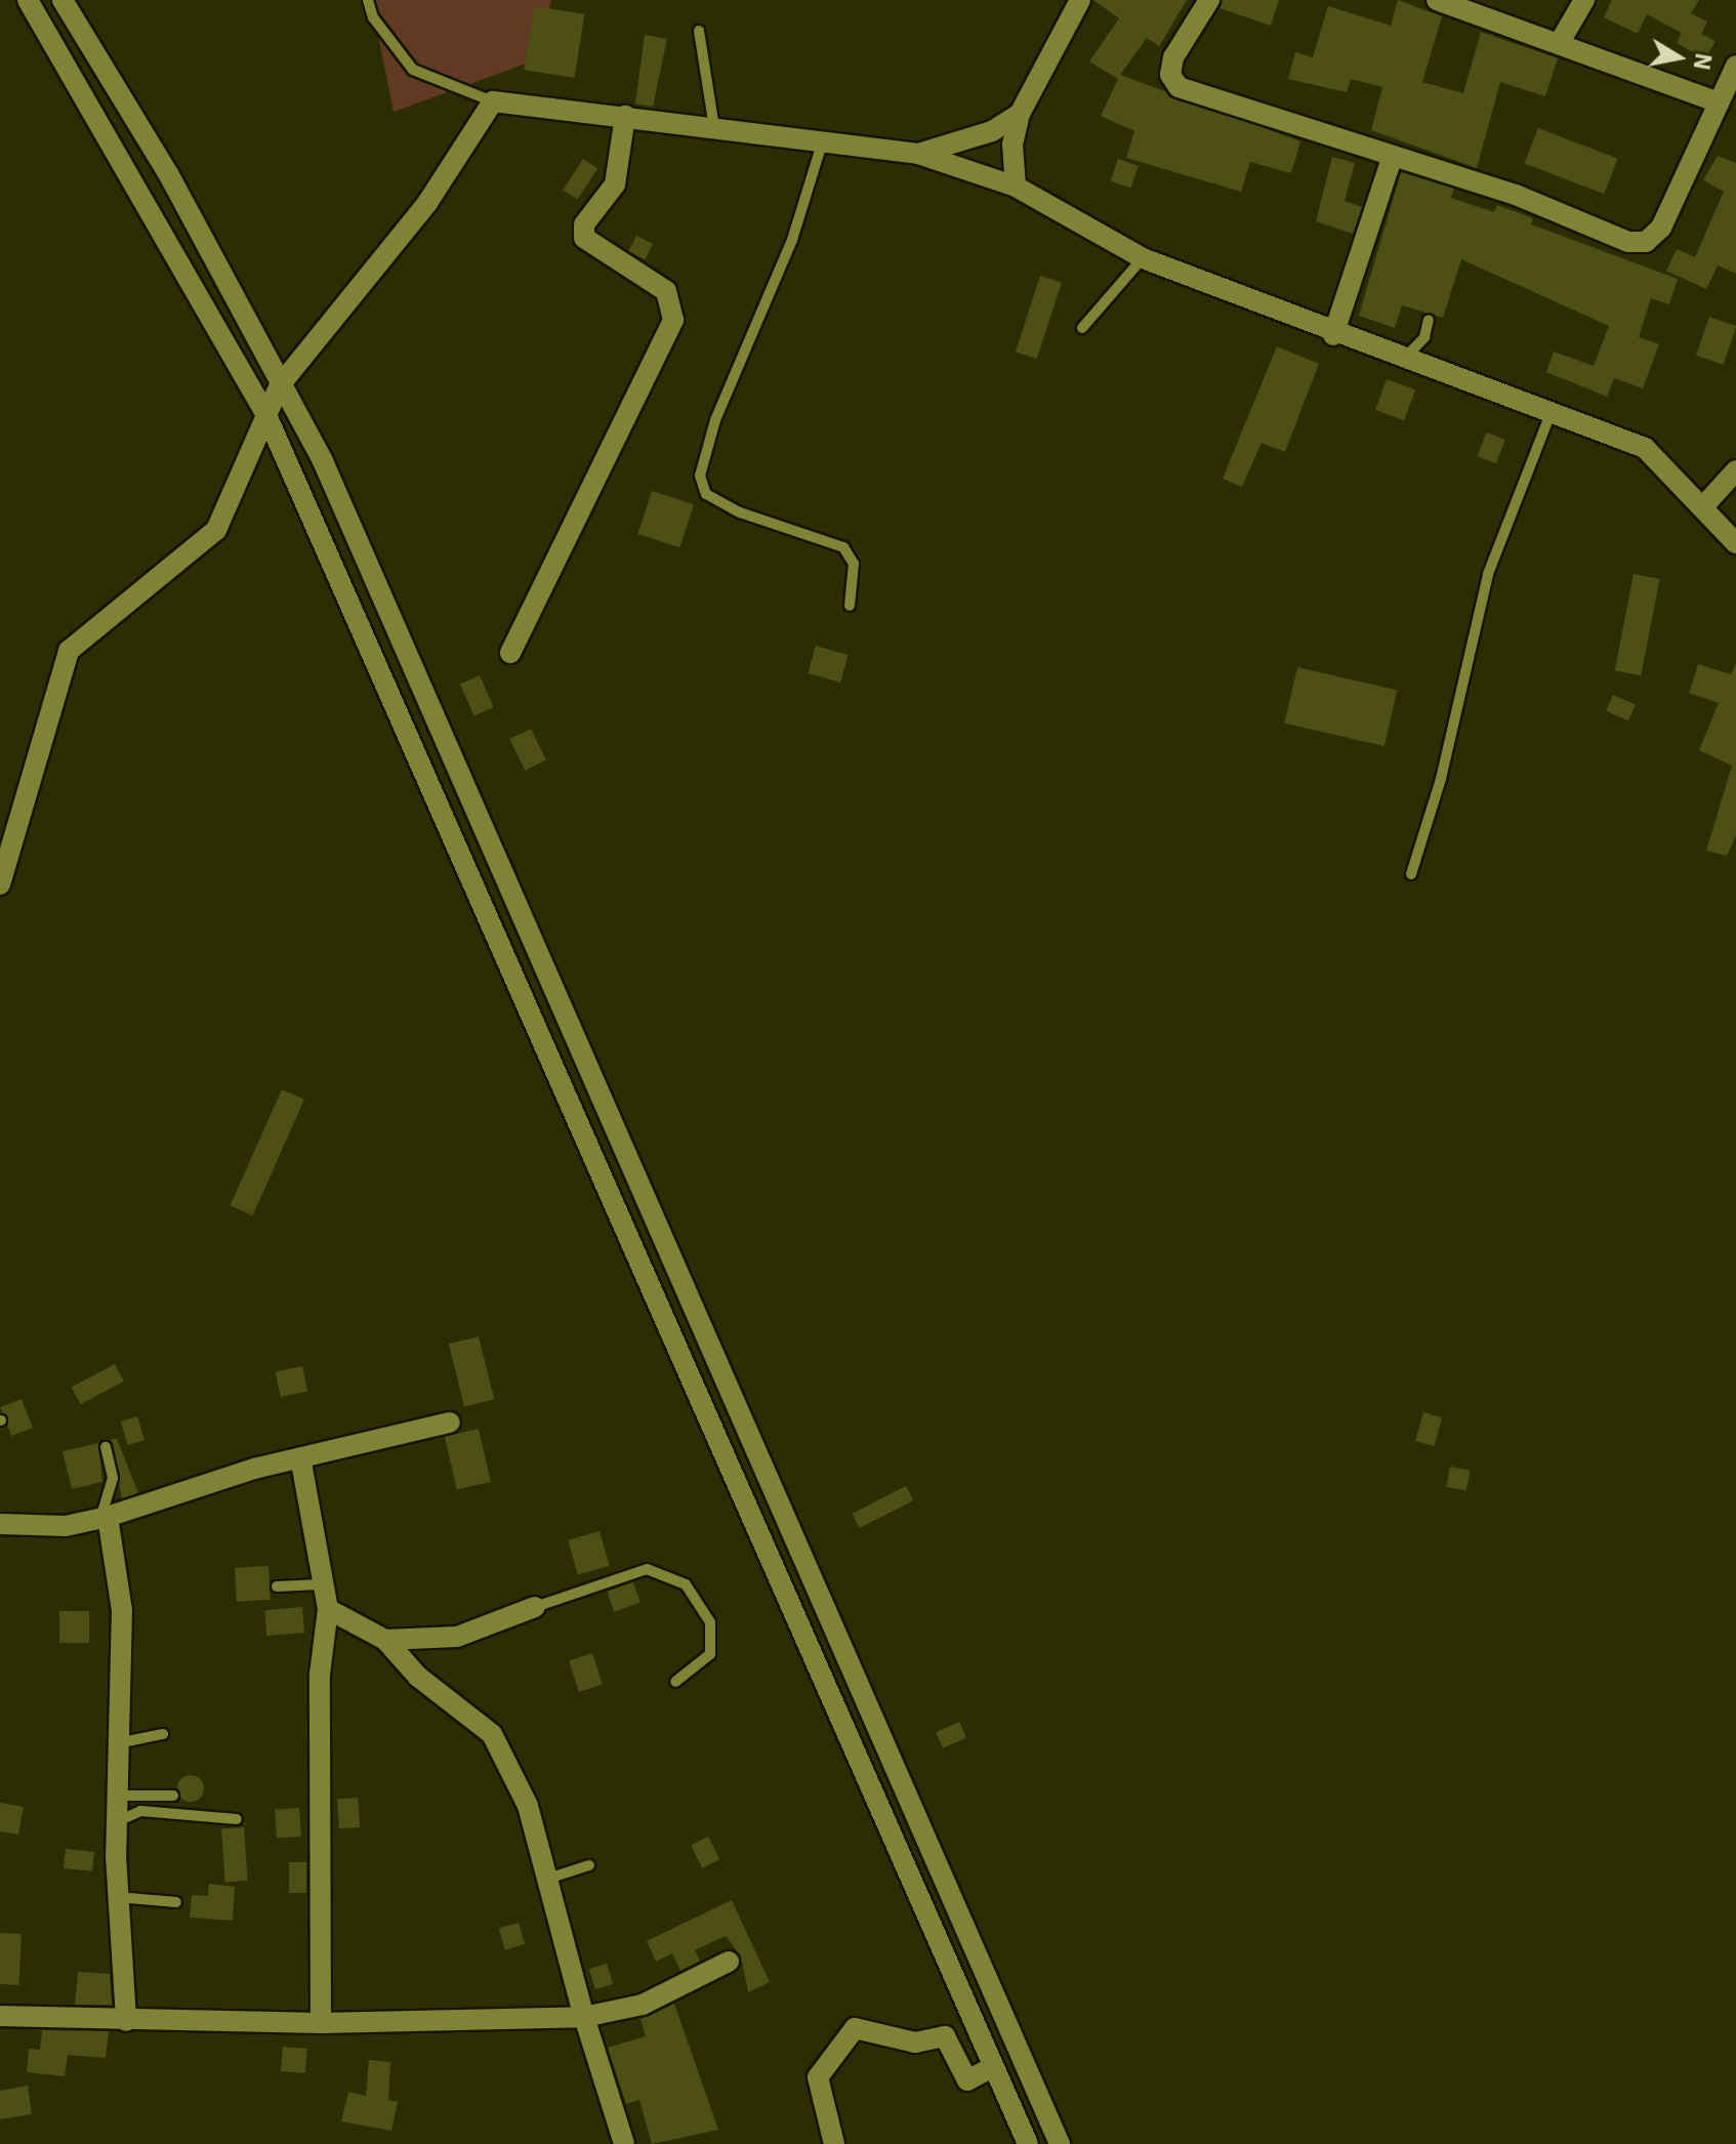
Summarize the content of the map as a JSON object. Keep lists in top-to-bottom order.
{
  "north": "right"
}
